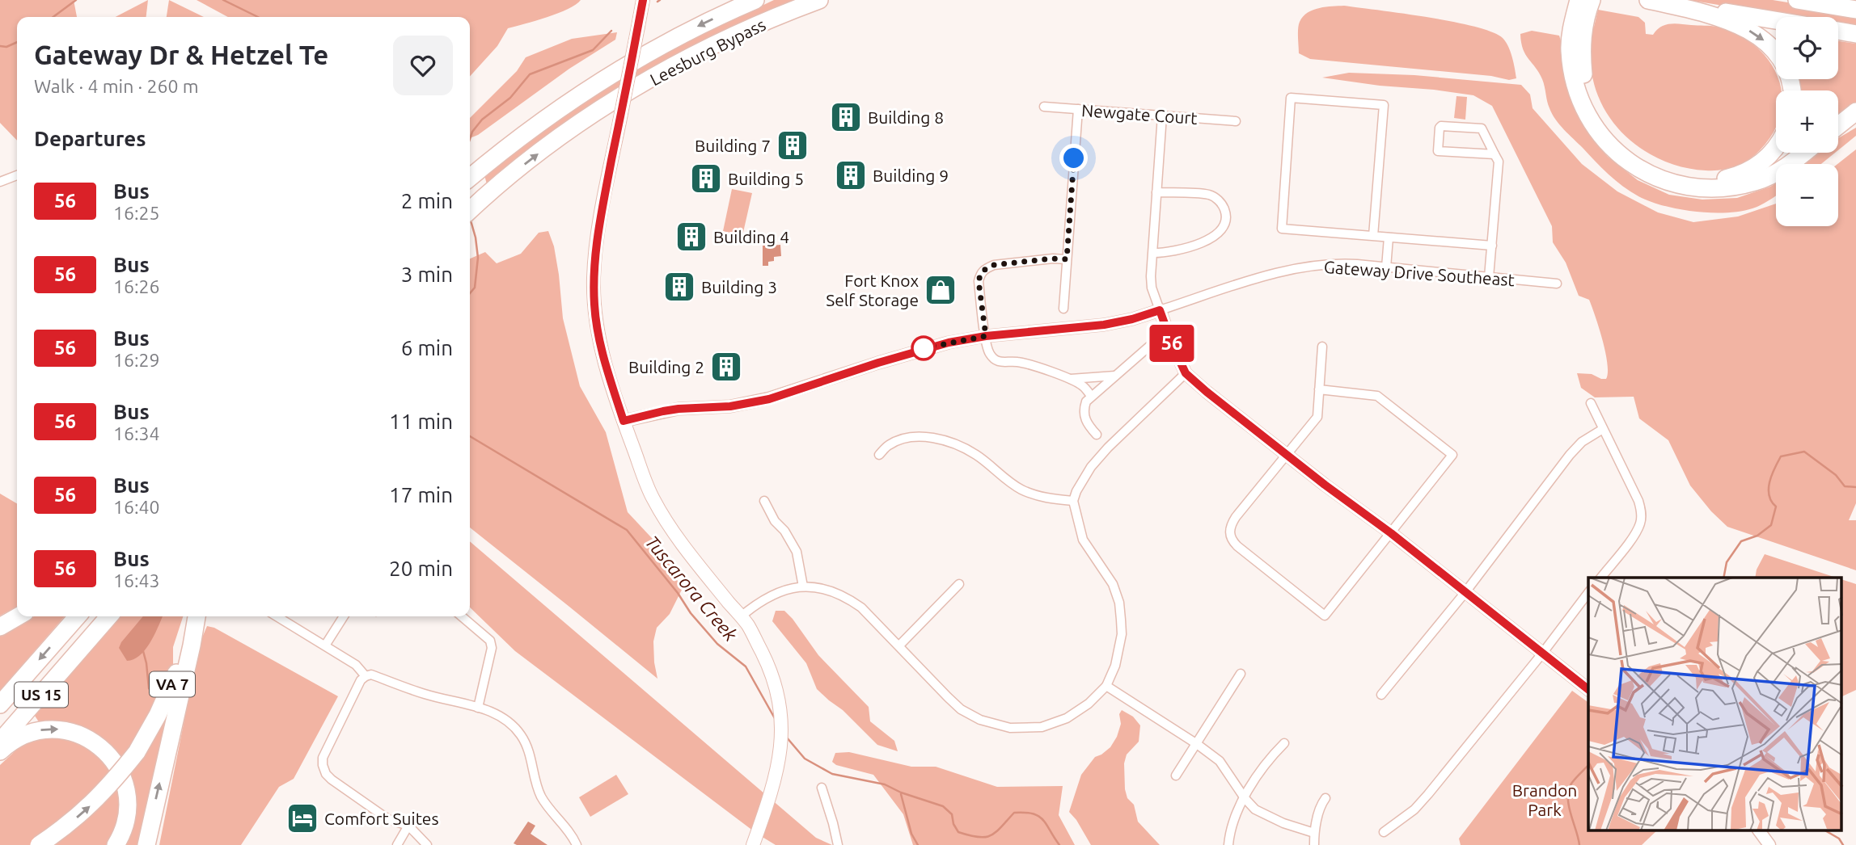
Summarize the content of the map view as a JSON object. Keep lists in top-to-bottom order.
{
  "streets": {
    "highway": ["Leesburg Bypass", "VA 7", "US 15"],
    "street": ["Newgate Court", "Gateway Drive Southeast"]
  },
  "water": ["Tuscarora Creek"],
  "parks": ["Brandon Park"],
  "places": {
    "building": [
      "Building 8",
      "Building 7",
      "Building 9",
      "Building 5",
      "Building 4",
      "Building 3",
      "Building 2"
    ],
    "shop": ["Fort Knox Self Storage"],
    "hotel": ["Comfort Suites"]
  },
  "lines": ["bus line 56"],
  "page": {
    "on_map": "56",
    "map_buttons": ["+", "−"],
    "heading": [
      ["Gateway Dr & Hetzel Te", "Walk · 4 min · 260 m"],
      "Departures"
    ],
    "list": [
      {
        "mark": "56",
        "name": "Bus",
        "note": "16:25",
        "value": "2 min"
      },
      {
        "mark": "56",
        "name": "Bus",
        "note": "16:26",
        "value": "3 min"
      },
      {
        "mark": "56",
        "name": "Bus",
        "note": "16:29",
        "value": "6 min"
      },
      {
        "mark": "56",
        "name": "Bus",
        "note": "16:34",
        "value": "11 min"
      },
      {
        "mark": "56",
        "name": "Bus",
        "note": "16:40",
        "value": "17 min"
      },
      {
        "mark": "56",
        "name": "Bus",
        "note": "16:43",
        "value": "20 min"
      }
    ]
  }
}
